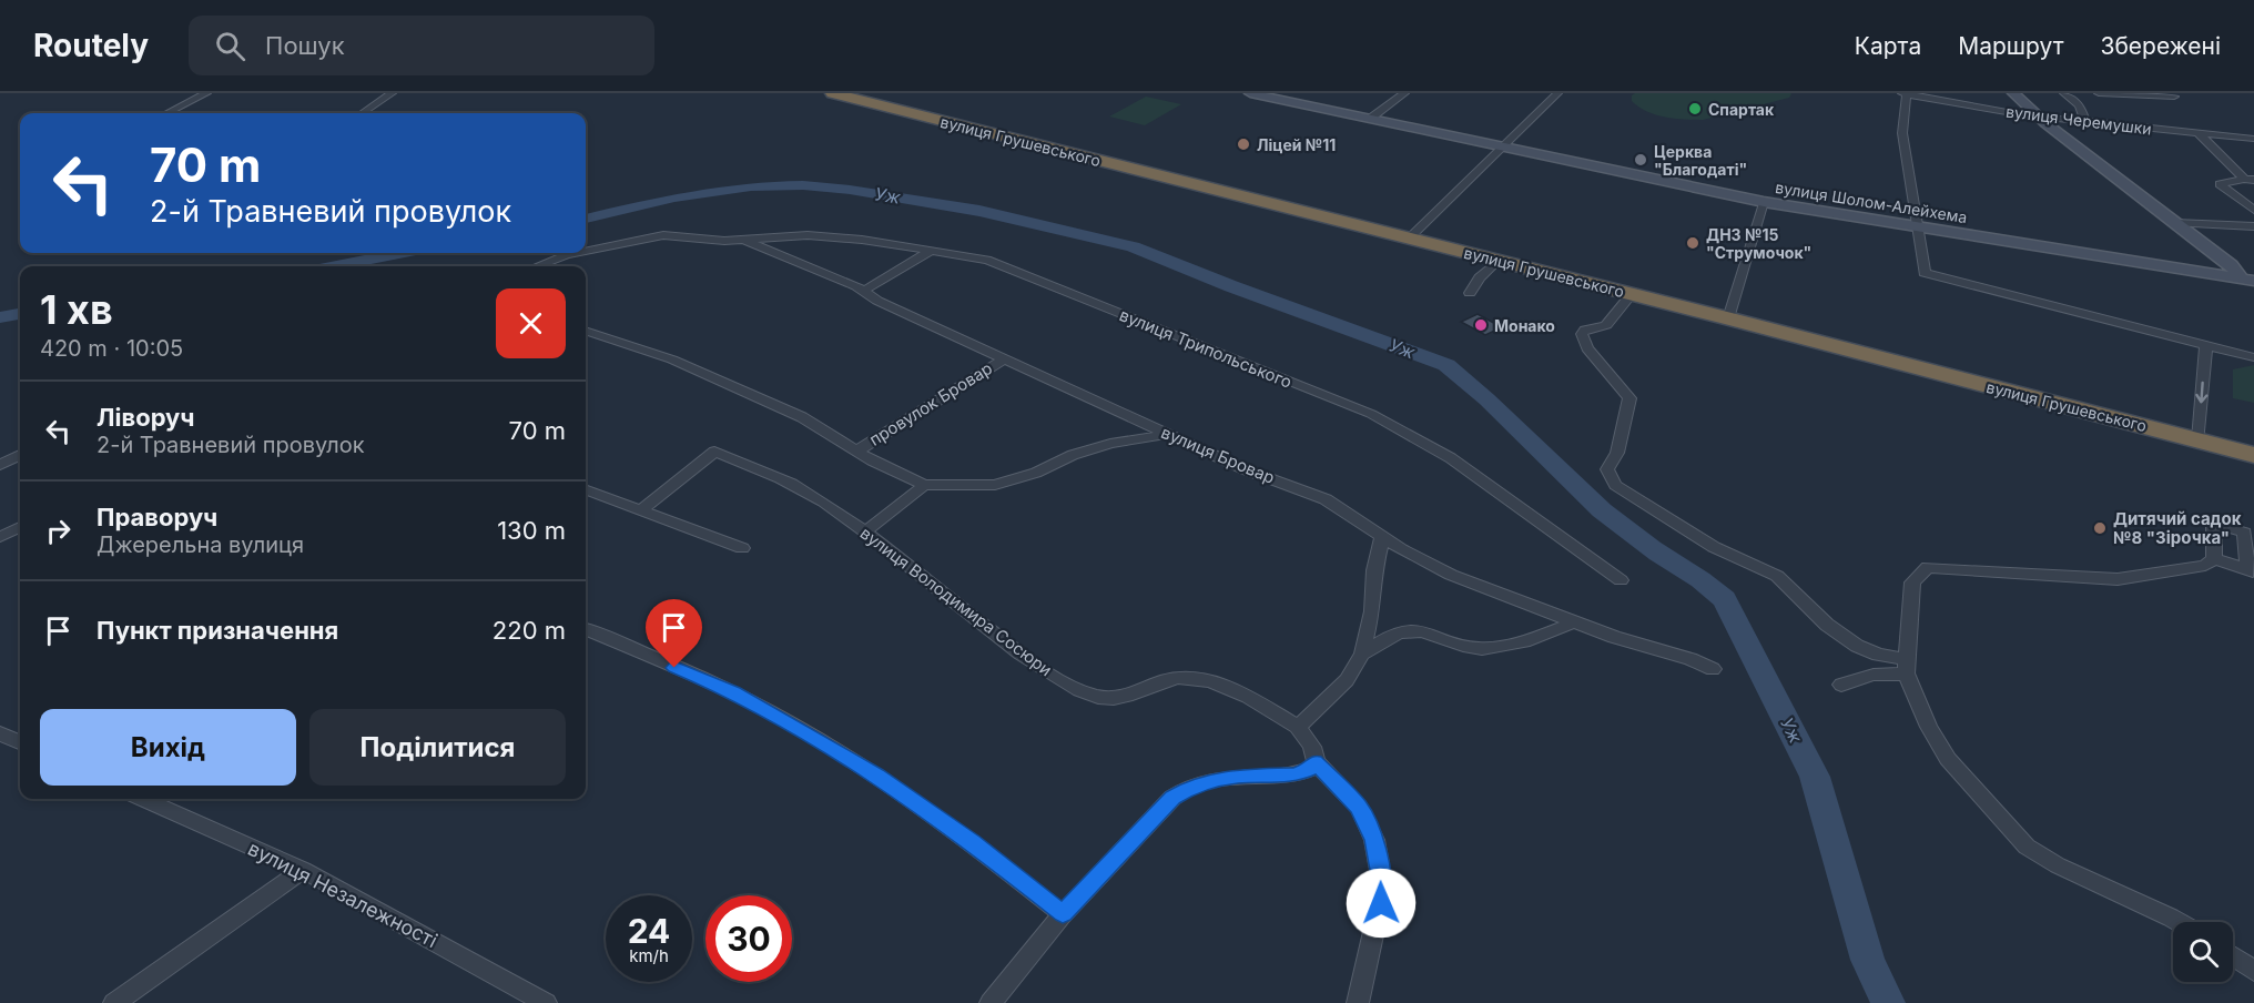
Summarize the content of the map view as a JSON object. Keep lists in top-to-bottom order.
{
  "streets": {
    "highway": ["вулиця Грушевського"],
    "street": [
      "вулиця Черемушки",
      "вулиця Шолом-Алейхема",
      "вулиця Трипольського",
      "провулок Бровар",
      "вулиця Бровар",
      "вулиця Володимира Сосюри",
      "вулиця Незалежності"
    ]
  },
  "crossings": [
    ["вулиця Трипольського", "вулиця Бровар"],
    ["провулок Бровар", "вулиця Бровар"]
  ],
  "water": ["Уж"],
  "places": [
    "Спартак",
    "Ліцей №11",
    "Церква \"Благодаті\"",
    "ДНЗ №15 \"Струмочок\"",
    "Монако",
    "Дитячий садок №8 \"Зірочка\""
  ],
  "page": {
    "header": "Routely",
    "search": "Пошук",
    "nav": ["Карта", "Маршрут", "Збережені"],
    "turn": ["70 m", "2-й Травневий провулок"],
    "heading": ["1 хв", "420 m · 10:05"],
    "list": [
      {
        "name": "Ліворуч",
        "note": "2-й Травневий провулок",
        "value": "70 m"
      },
      {
        "name": "Праворуч",
        "note": "Джерельна вулиця",
        "value": "130 m"
      },
      {
        "name": "Пункт призначення",
        "value": "220 m"
      }
    ],
    "buttons": ["Вихід", "Поділитися"],
    "speed": "24 km/h",
    "limit": "30"
  }
}
